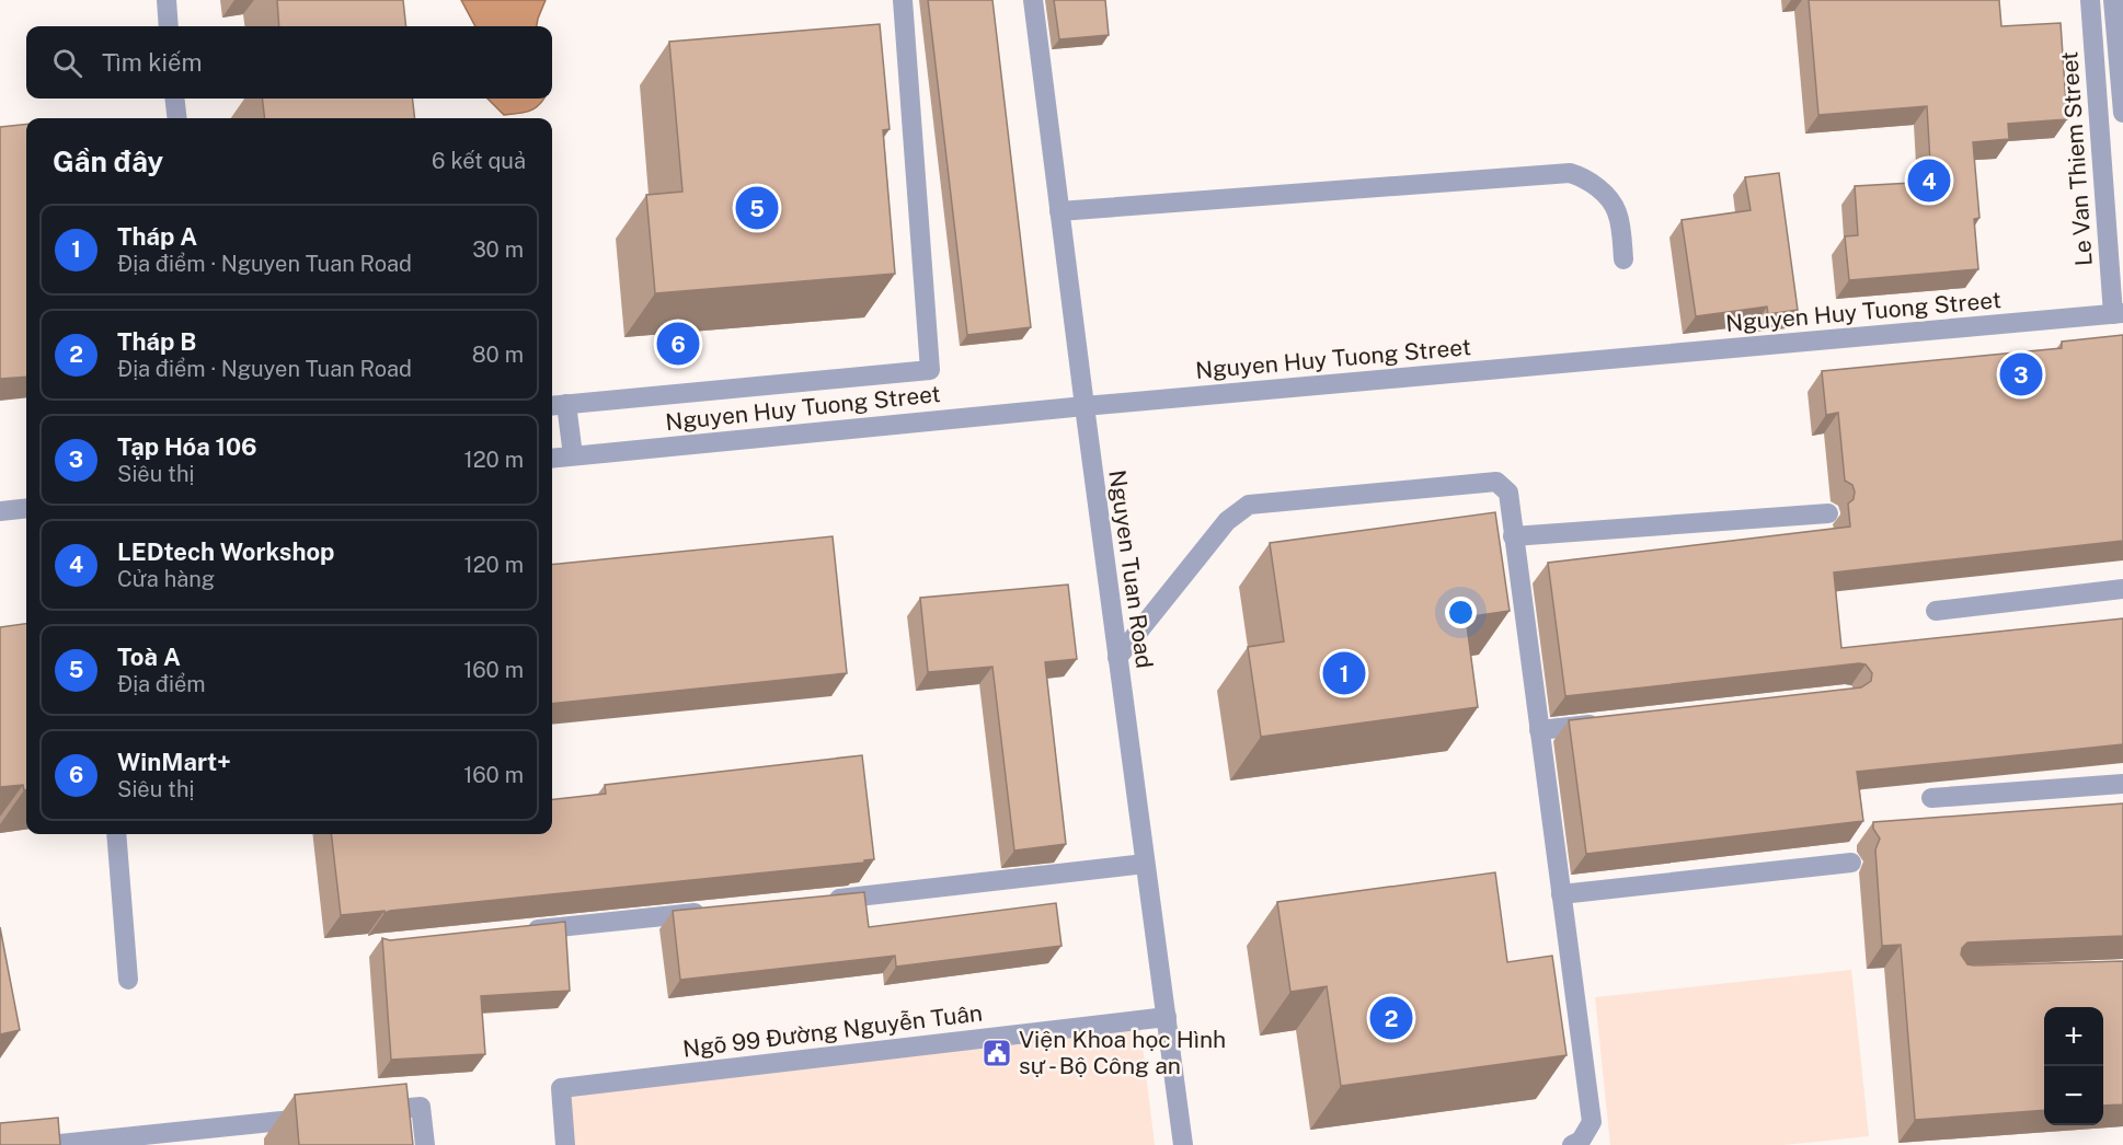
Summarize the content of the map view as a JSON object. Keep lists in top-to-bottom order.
{
  "streets": {
    "street": [
      "Le Van Thiem Street",
      "Nguyen Huy Tuong Street",
      "Nguyen Tuan Road",
      "Ngõ 99 Đường Nguyễn Tuân"
    ]
  },
  "crossings": [
    ["Le Van Thiem Street", "Nguyen Huy Tuong Street"],
    ["Nguyen Huy Tuong Street", "Nguyen Tuan Road"],
    ["Nguyen Tuan Road", "Ngõ 99 Đường Nguyễn Tuân"]
  ],
  "places": {
    "public building": ["Viện Khoa học Hình sự - Bộ Công an"]
  },
  "page": {
    "search": "Tìm kiếm",
    "heading": ["Gần đây", "6 kết quả"],
    "pins": [
      "4",
      "5",
      "6",
      "3",
      "1",
      "2"
    ],
    "list": [
      {
        "mark": "1",
        "name": "Tháp A",
        "note": "Địa điểm · Nguyen Tuan Road",
        "value": "30 m"
      },
      {
        "mark": "2",
        "name": "Tháp B",
        "note": "Địa điểm · Nguyen Tuan Road",
        "value": "80 m"
      },
      {
        "mark": "3",
        "name": "Tạp Hóa 106",
        "note": "Siêu thị",
        "value": "120 m"
      },
      {
        "mark": "4",
        "name": "LEDtech Workshop",
        "note": "Cửa hàng",
        "value": "120 m"
      },
      {
        "mark": "5",
        "name": "Toà A",
        "note": "Địa điểm",
        "value": "160 m"
      },
      {
        "mark": "6",
        "name": "WinMart+",
        "note": "Siêu thị",
        "value": "160 m"
      }
    ],
    "map_buttons": ["+", "−"]
  }
}
